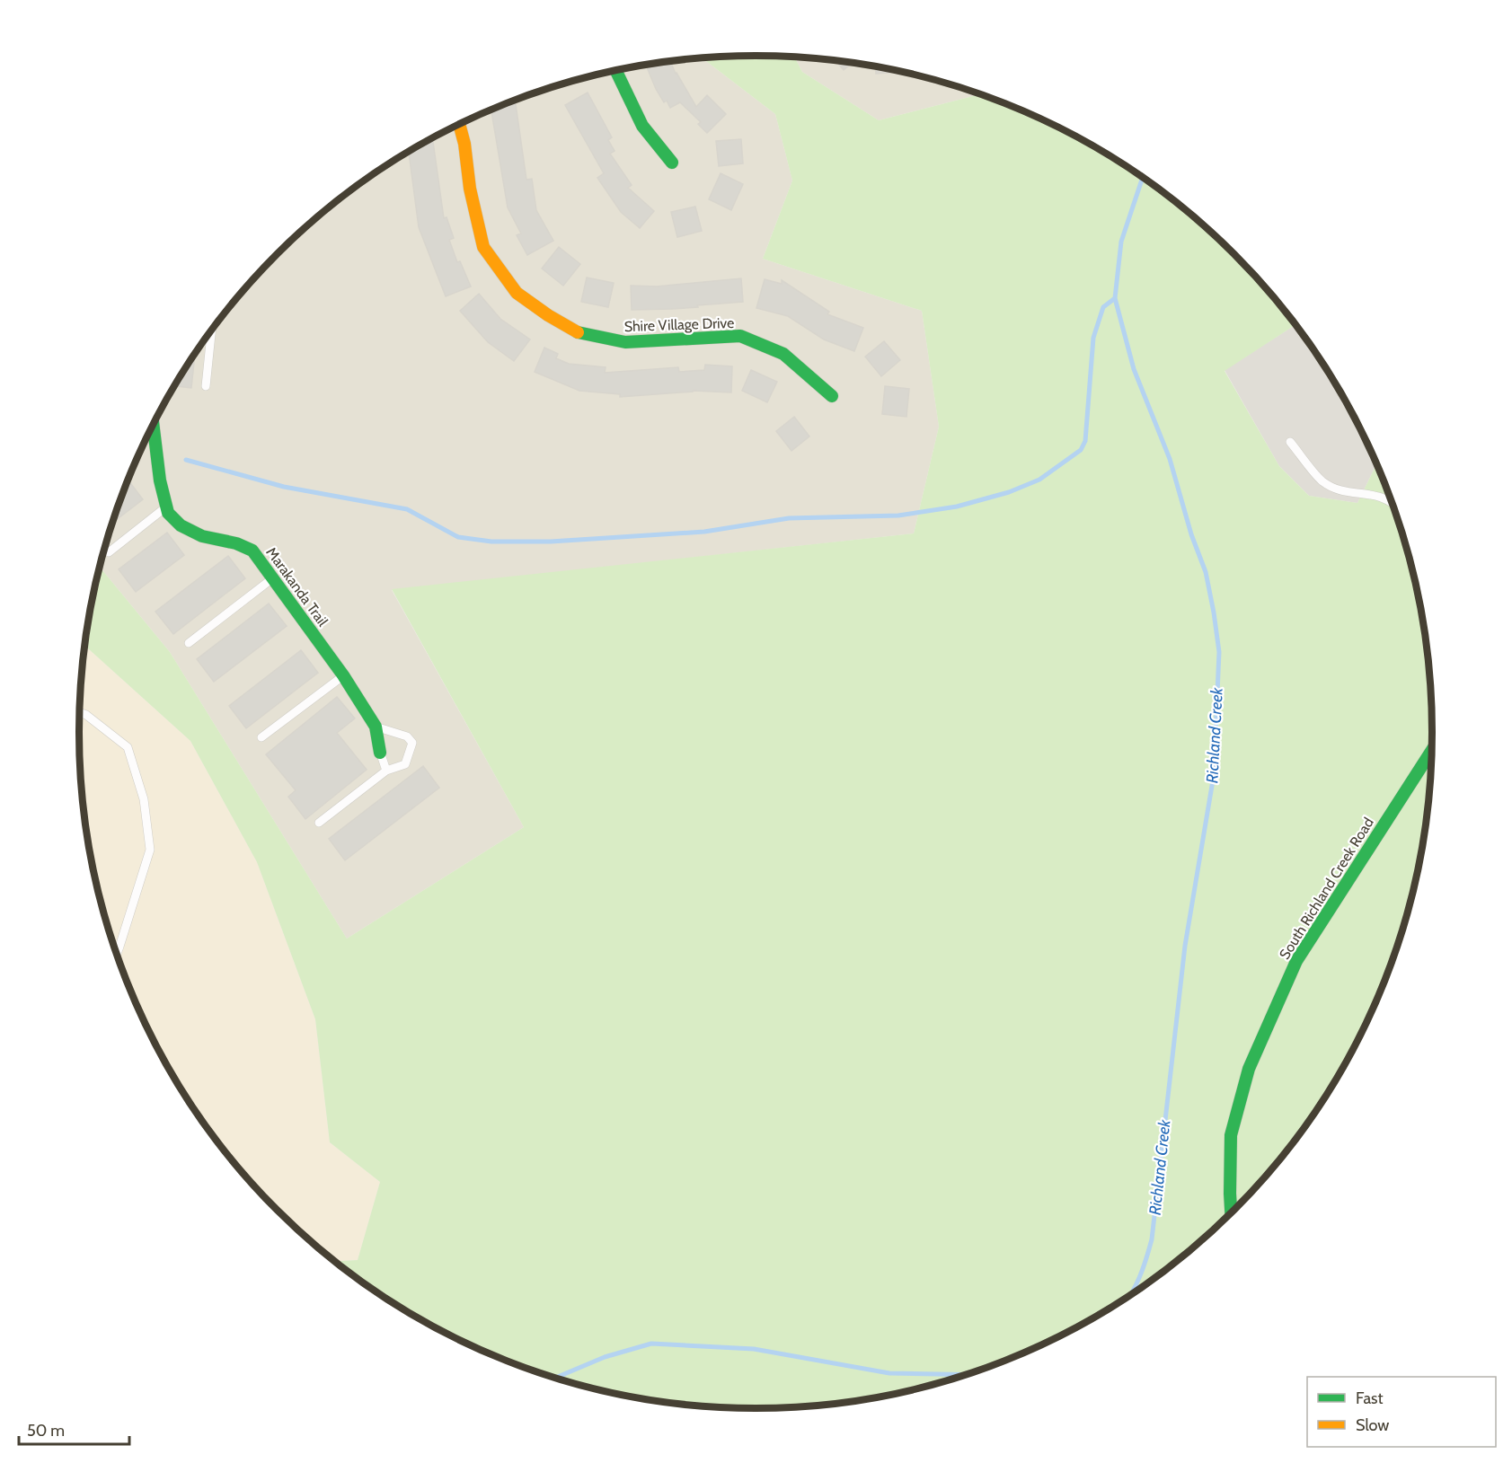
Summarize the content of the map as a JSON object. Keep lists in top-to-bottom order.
{
  "streets": {
    "street": ["Shire Village Drive", "Marakanda Trail", "South Richland Creek Road"]
  },
  "water": ["Richland Creek"],
  "legend": ["Fast", "Slow"],
  "scale_bar": "50 m"
}
